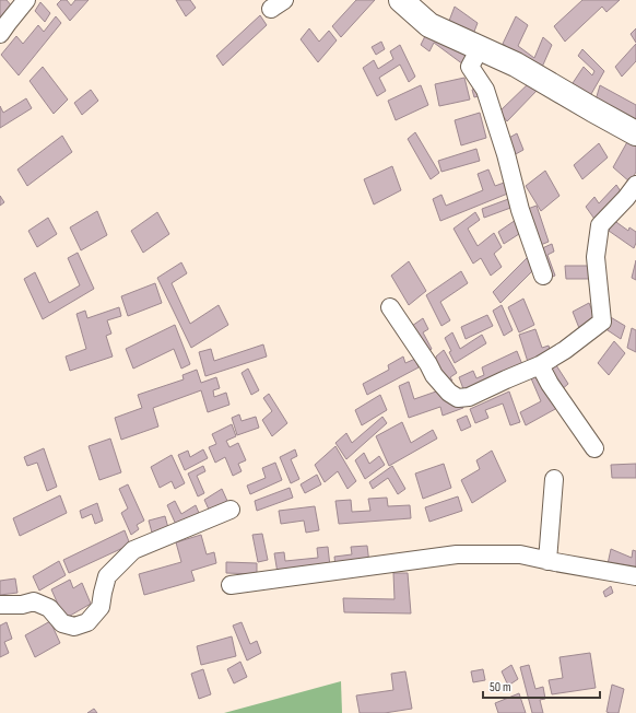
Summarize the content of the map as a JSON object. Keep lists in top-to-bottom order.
{
  "scale_bar": "50 m"
}
